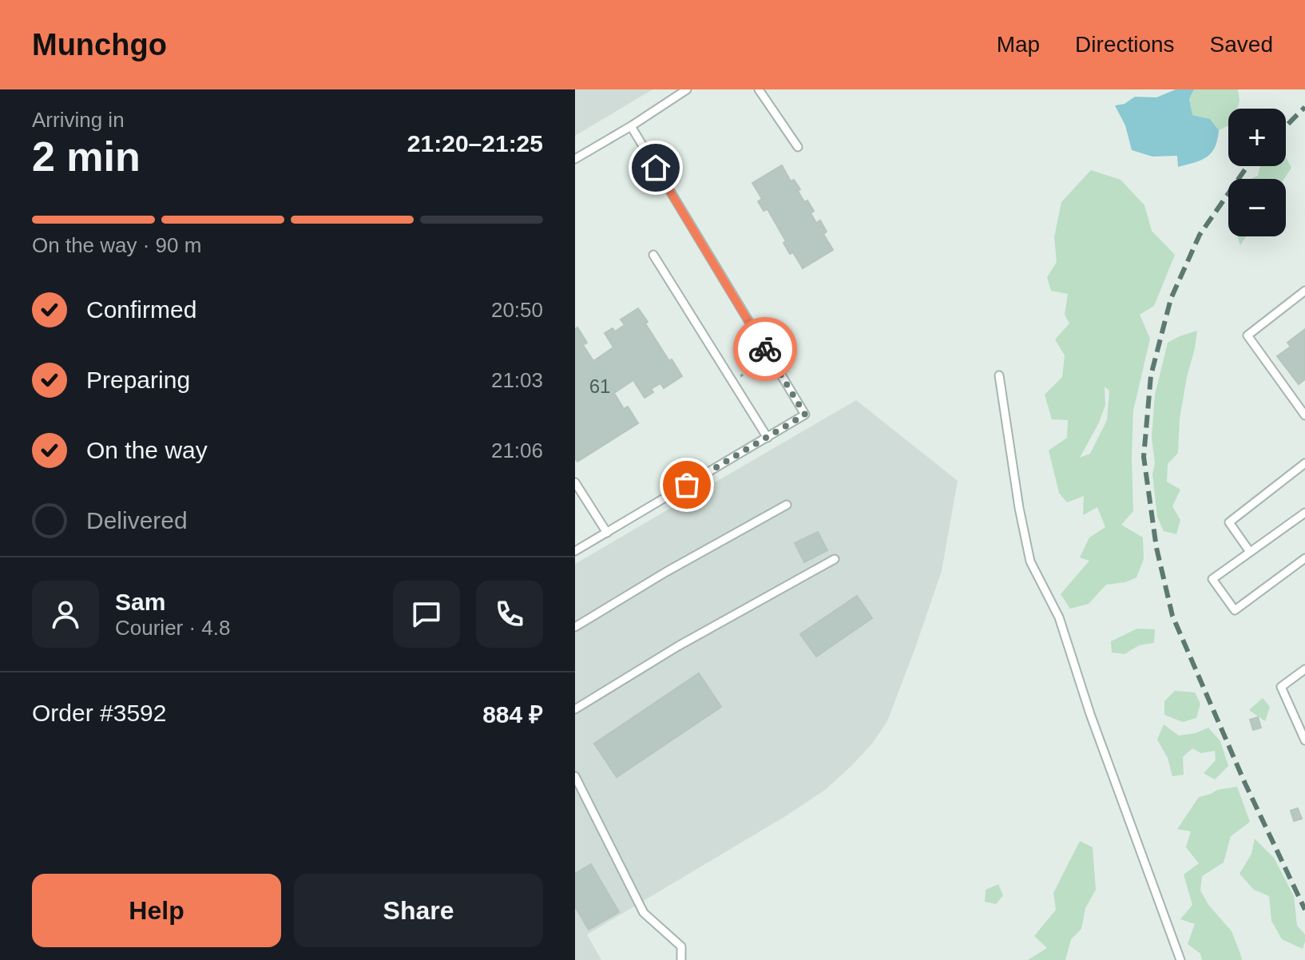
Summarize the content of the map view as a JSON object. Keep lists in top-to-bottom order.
{
  "house_numbers": ["61"],
  "page": {
    "header": "Munchgo",
    "nav": ["Map", "Directions", "Saved"],
    "heading": ["2 min", "Arriving in", "21:20–21:25"],
    "panel": [
      "Sam",
      "Courier · 4.8",
      "Order #3592",
      "884 ₽"
    ],
    "map_buttons": ["+", "−"],
    "bar": "On the way · 90 m",
    "list": [
      ["Confirmed", "20:50"],
      ["Preparing", "21:03"],
      ["On the way", "21:06"],
      "Delivered"
    ],
    "buttons": ["Help", "Share"]
  }
}
